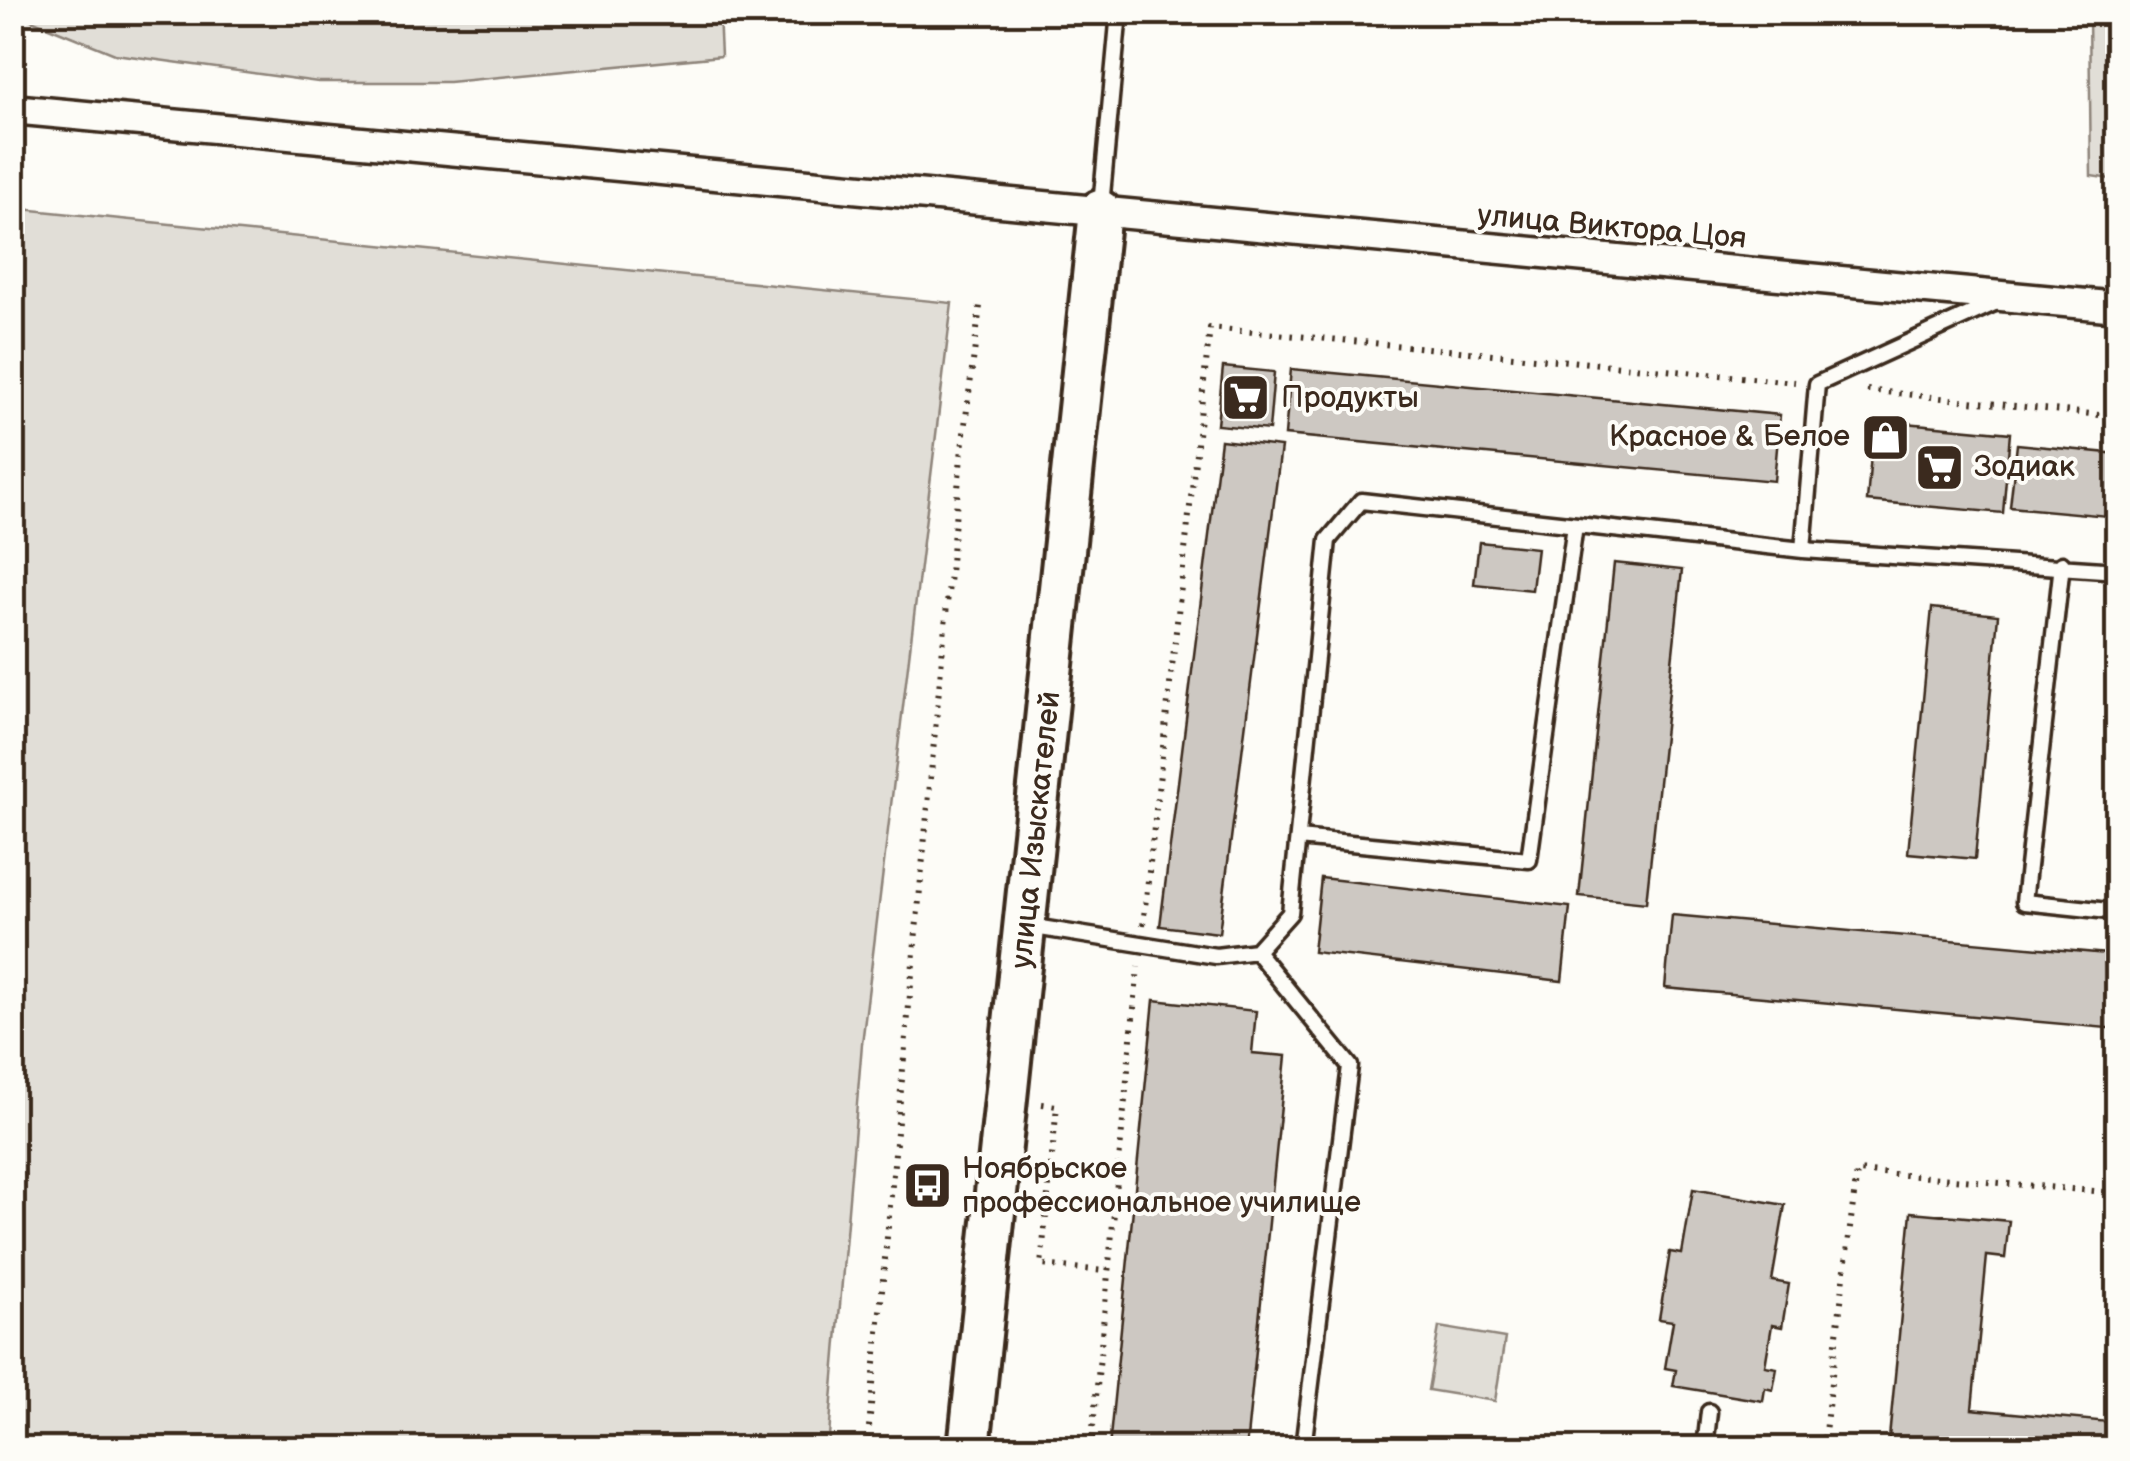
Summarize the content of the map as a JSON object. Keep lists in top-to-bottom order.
{
  "streets": {
    "street": ["улица Виктора Цоя", "улица Изыскателей"]
  },
  "crossings": [
    ["улица Виктора Цоя", "улица Изыскателей"]
  ],
  "places": {
    "supermarket": ["Продукты", "Зодиак"],
    "shop": ["Красное & Белое"],
    "bus stop": ["Ноябрьское профессиональное училище"]
  }
}
